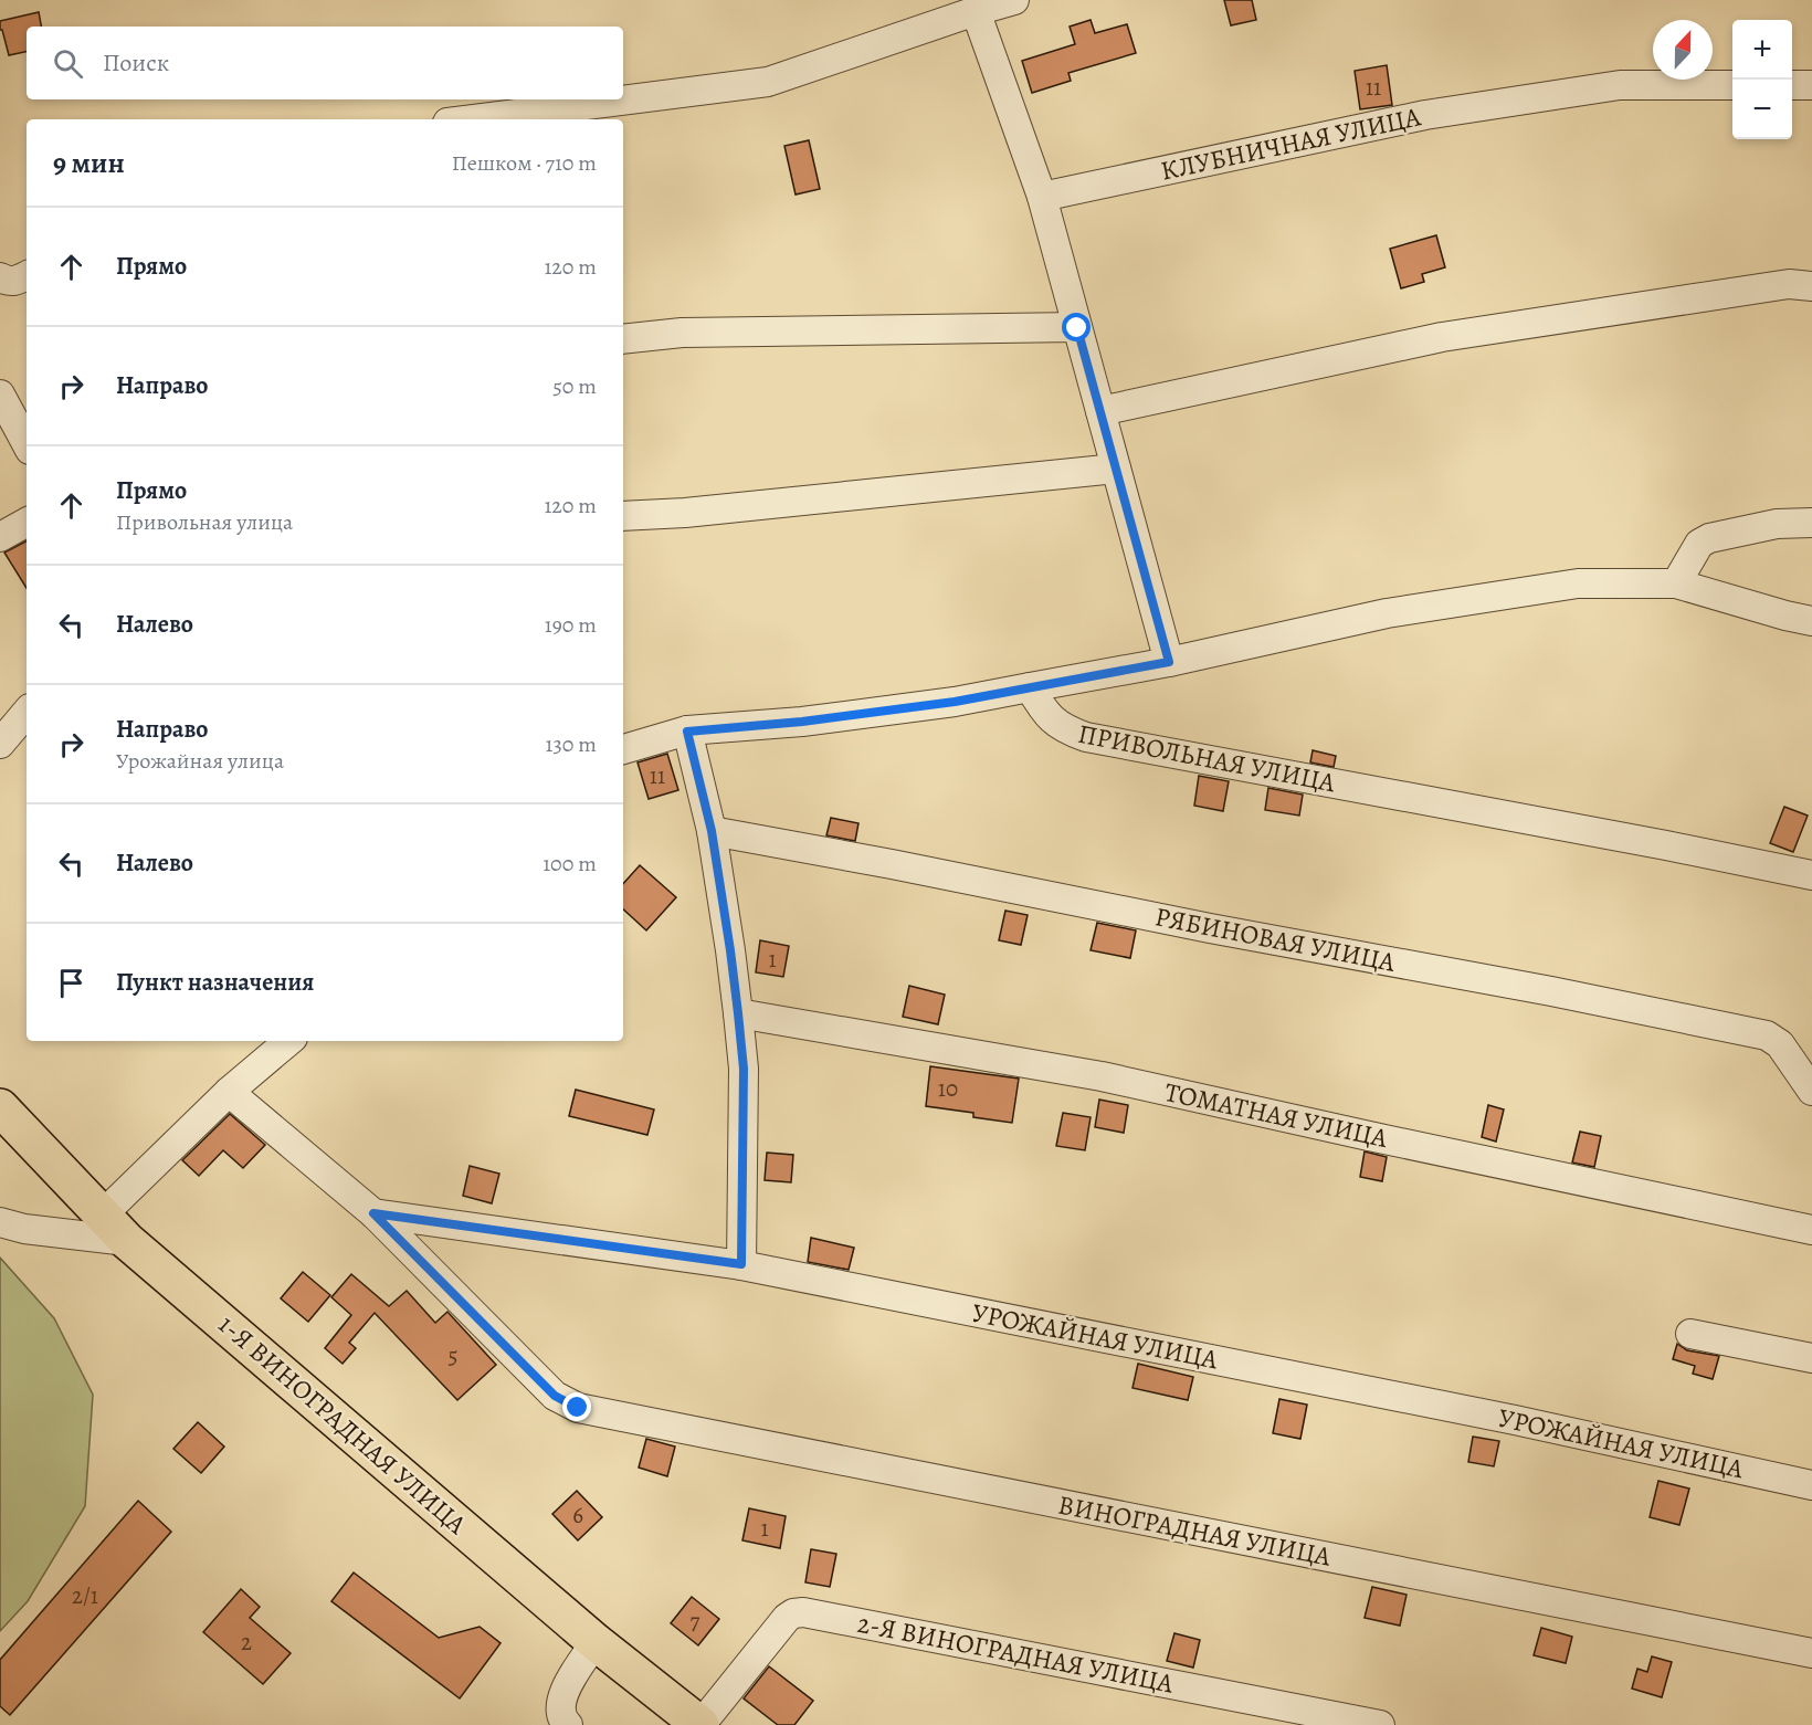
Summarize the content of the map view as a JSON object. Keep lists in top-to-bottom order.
{
  "streets": {
    "main road": ["1-Я ВИНОГРАДНАЯ УЛИЦА"],
    "street": [
      "КЛУБНИЧНАЯ УЛИЦА",
      "ПРИВОЛЬНАЯ УЛИЦА",
      "РЯБИНОВАЯ УЛИЦА",
      "ТОМАТНАЯ УЛИЦА",
      "УРОЖАЙНАЯ УЛИЦА",
      "ВИНОГРАДНАЯ УЛИЦА",
      "2-Я ВИНОГРАДНАЯ УЛИЦА"
    ]
  },
  "crossings": [
    ["УРОЖАЙНАЯ УЛИЦА", "ВИНОГРАДНАЯ УЛИЦА"],
    ["1-Я ВИНОГРАДНАЯ УЛИЦА", "2-Я ВИНОГРАДНАЯ УЛИЦА"]
  ],
  "house_numbers": [
    "11",
    "11",
    "1",
    "10",
    "5",
    "6",
    "1",
    "2/1",
    "7",
    "2"
  ],
  "north": "top",
  "page": {
    "map_buttons": ["+", "−"],
    "search": "Поиск",
    "heading": ["9 мин", "Пешком · 710 m"],
    "list": [
      ["Прямо", "120 m"],
      ["Направо", "50 m"],
      ["Прямо", "Привольная улица", "120 m"],
      ["Налево", "190 m"],
      ["Направо", "Урожайная улица", "130 m"],
      ["Налево", "100 m"],
      "Пункт назначения"
    ]
  }
}
